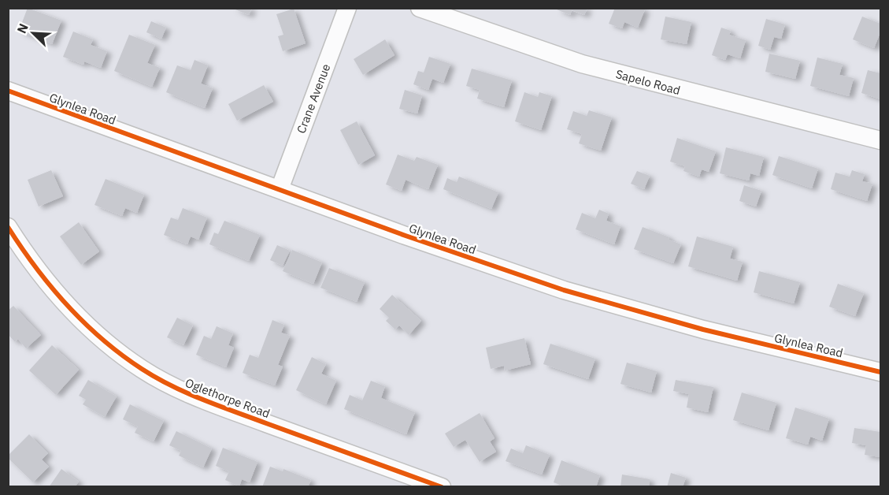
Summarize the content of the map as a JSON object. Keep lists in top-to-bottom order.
{
  "streets": {
    "street": [
      "Sapelo Road",
      "Crane Avenue",
      "Glynlea Road",
      "Oglethorpe Road"
    ]
  },
  "crossings": [
    ["Crane Avenue", "Glynlea Road"]
  ],
  "north": "top left"
}
